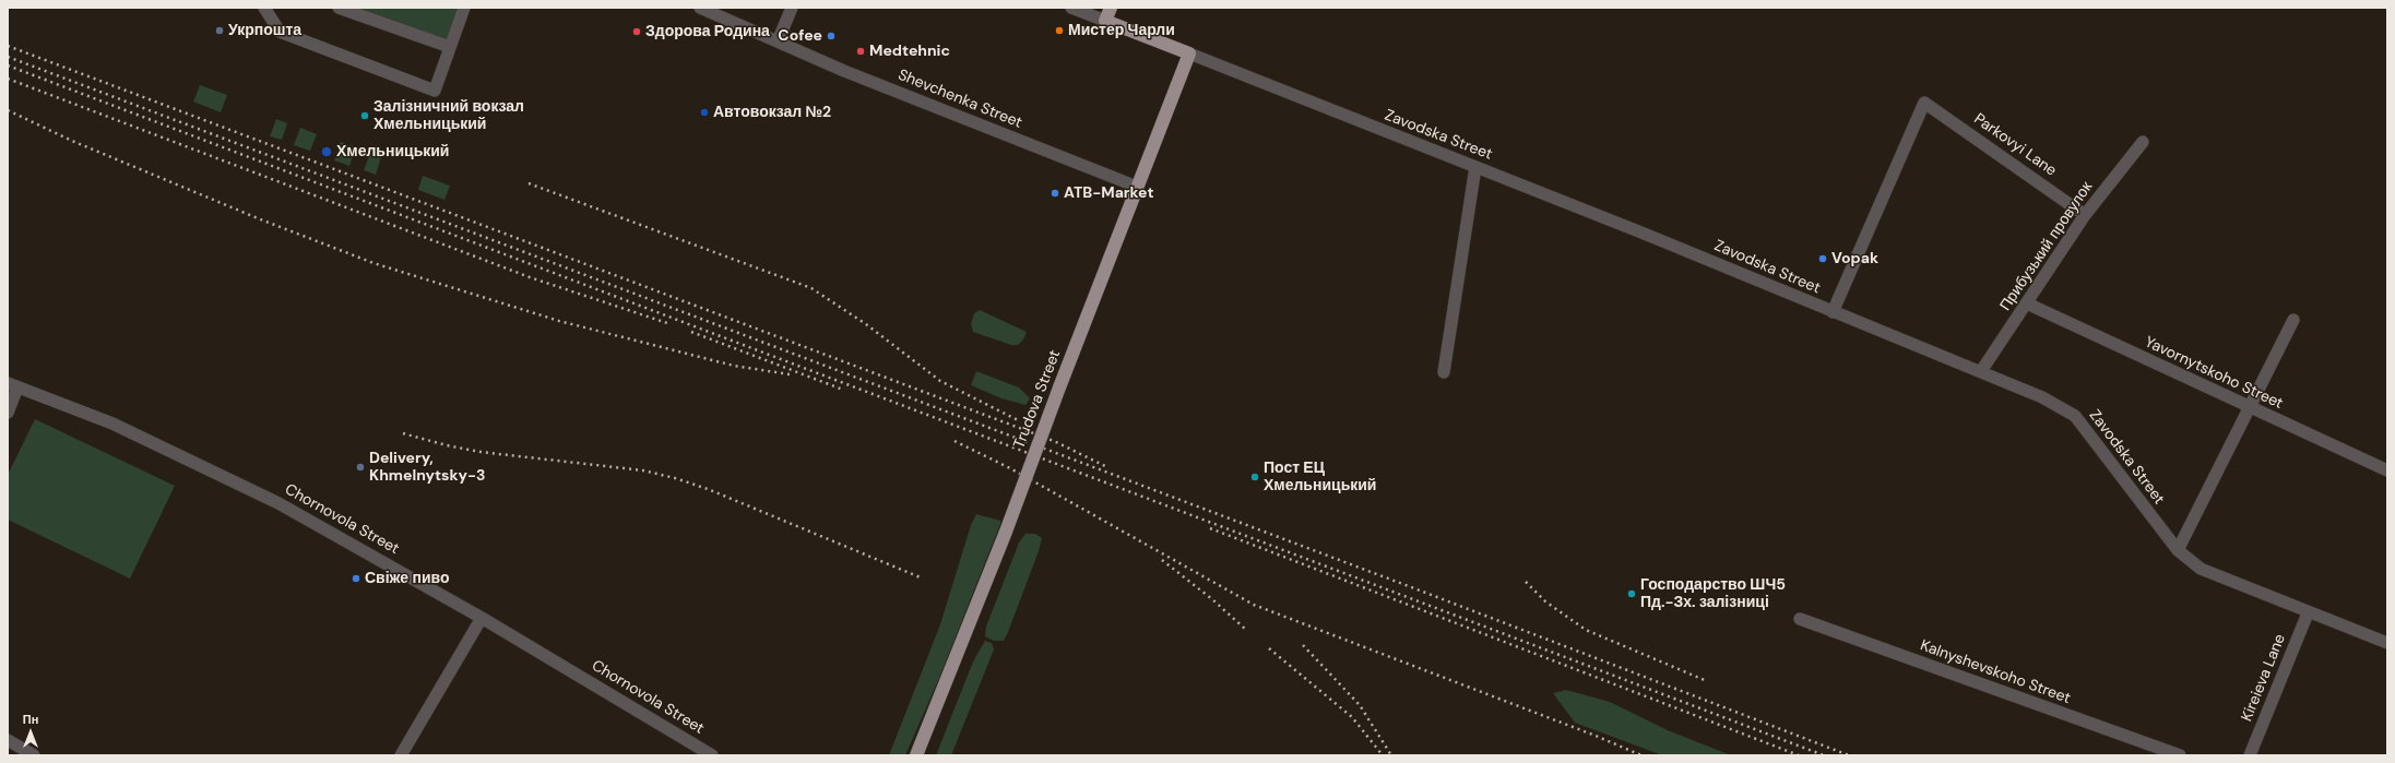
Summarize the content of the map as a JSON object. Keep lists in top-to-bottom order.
{
  "streets": {
    "main road": ["Zavodska Street", "Trudova Street"],
    "street": [
      "Shevchenka Street",
      "Parkovyi Lane",
      "Прибузький провулок",
      "Yavornytskoho Street",
      "Chornovola Street",
      "Kalnyshevskoho Street",
      "Kireieva Lane"
    ]
  },
  "crossings": [
    ["Shevchenka Street", "Trudova Street"],
    ["Zavodska Street", "Parkovyi Lane"],
    ["Zavodska Street", "Прибузький провулок"],
    ["Zavodska Street", "Trudova Street"],
    ["Zavodska Street", "Kireieva Lane"],
    ["Parkovyi Lane", "Прибузький провулок"],
    ["Прибузький провулок", "Yavornytskoho Street"]
  ],
  "places": [
    "Укрпошта",
    "Мистер Чарли",
    "Здорова Родина",
    "Cofee",
    "Medtehnic",
    "Автовокзал №2",
    "Залізничний вокзал Хмельницький",
    "Хмельницький",
    "ATB-Market",
    "Vopak",
    "Delivery, Khmelnytsky-3",
    "Пост ЕЦ Хмельницький",
    "Свіже пиво",
    "Господарство ШЧ5 Пд.-Зх. залізниці"
  ],
  "north": "top"
}
